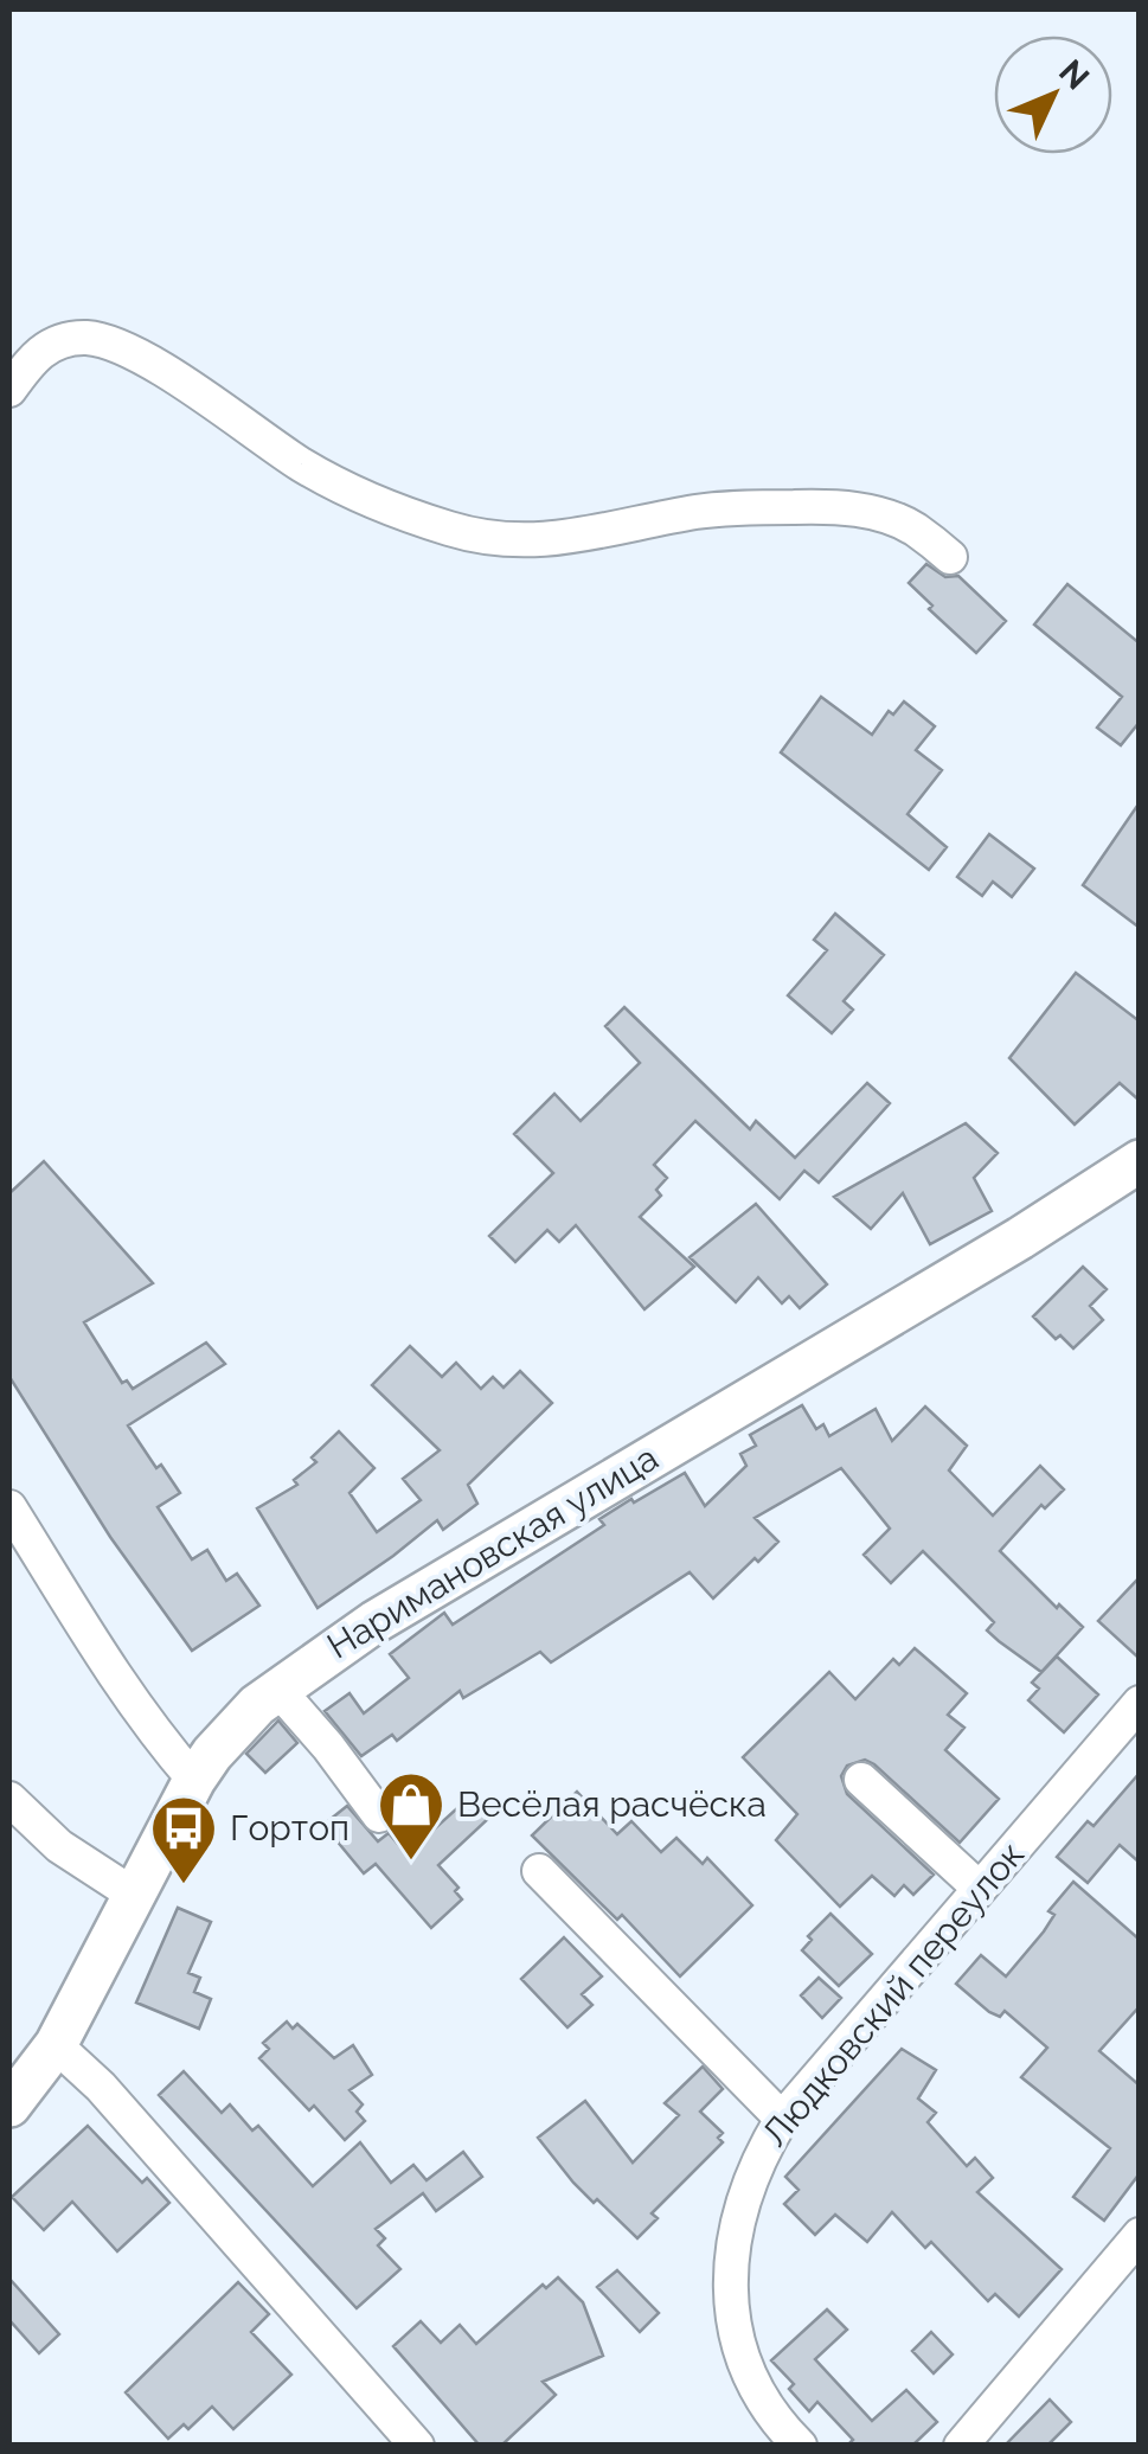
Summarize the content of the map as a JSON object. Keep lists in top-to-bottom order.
{
  "streets": {
    "main road": ["Наримановская улица"],
    "street": ["Людковский переулок"]
  },
  "places": {
    "shop": ["Весёлая расчёска"],
    "bus stop": ["Гортоп"]
  },
  "north": "top right"
}
